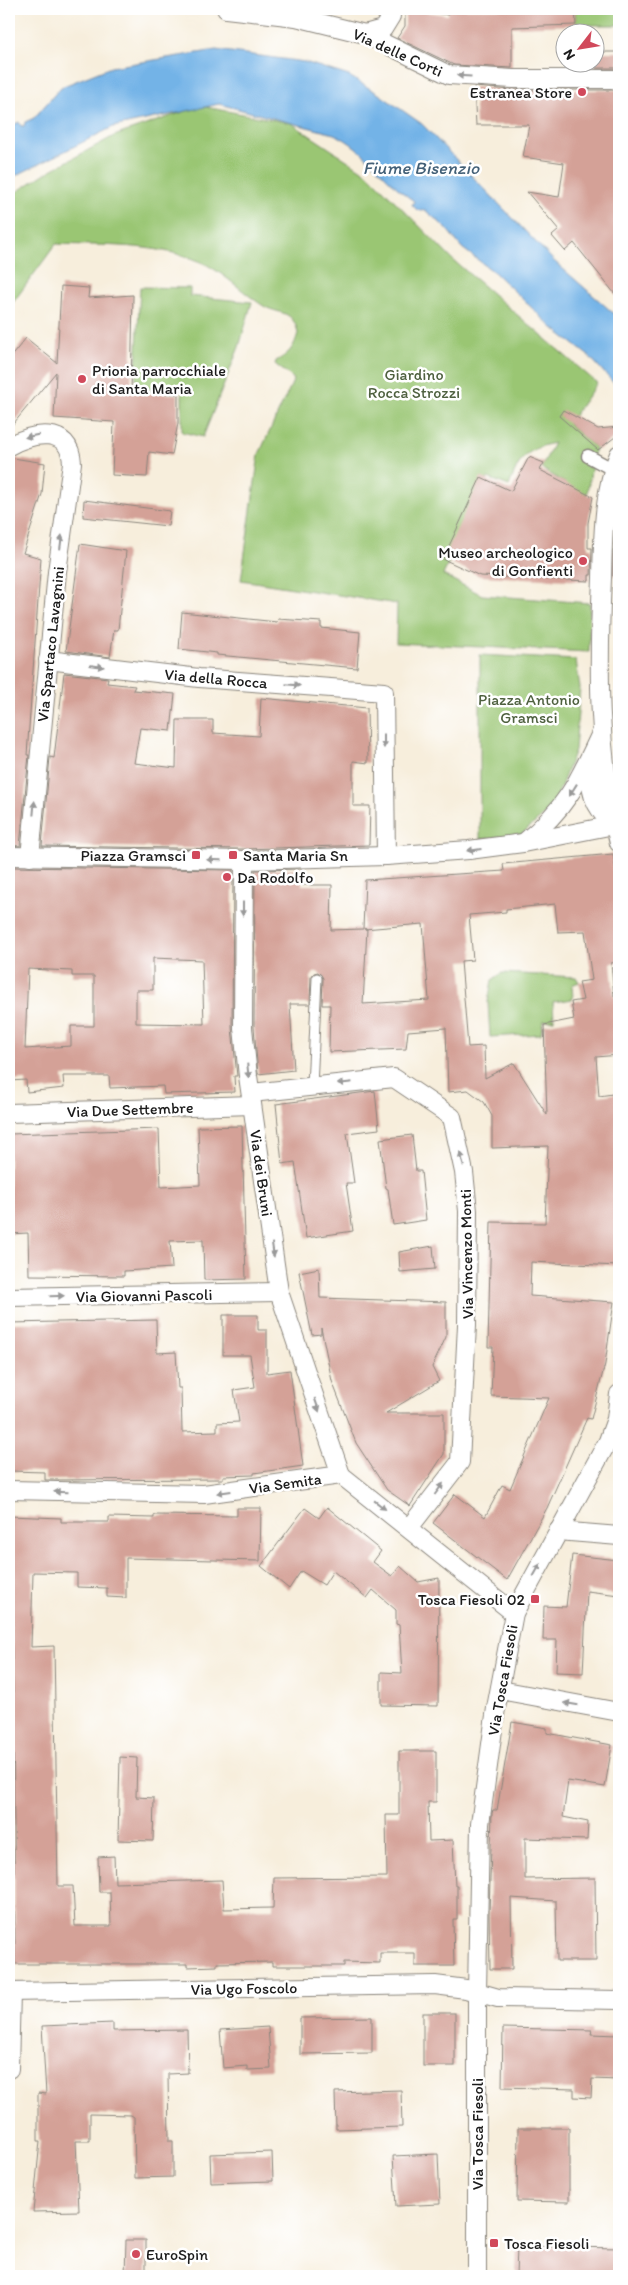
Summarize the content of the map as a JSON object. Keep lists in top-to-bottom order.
{
  "streets": {
    "street": [
      "Via delle Corti",
      "Via Spartaco Lavagnini",
      "Via della Rocca",
      "Via Due Settembre",
      "Via dei Bruni",
      "Via Vincenzo Monti",
      "Via Giovanni Pascoli",
      "Via Semita",
      "Via Tosca Fiesoli",
      "Via Ugo Foscolo"
    ]
  },
  "crossings": [
    ["Via Spartaco Lavagnini", "Via della Rocca"],
    ["Via Due Settembre", "Via dei Bruni"],
    ["Via Due Settembre", "Via Vincenzo Monti"],
    ["Via dei Bruni", "Via Vincenzo Monti"],
    ["Via dei Bruni", "Via Giovanni Pascoli"],
    ["Via dei Bruni", "Via Semita"],
    ["Via Vincenzo Monti", "Via Semita"],
    ["Via Semita", "Via Tosca Fiesoli"],
    ["Via Tosca Fiesoli", "Via Ugo Foscolo"]
  ],
  "one_way": [
    "Via delle Corti",
    "Via Spartaco Lavagnini",
    "Via dei Bruni",
    "Via Giovanni Pascoli"
  ],
  "water": ["Fiume Bisenzio"],
  "parks": ["Giardino Rocca Strozzi", "Piazza Antonio Gramsci"],
  "places": {
    "other": [
      "Estranea Store",
      "Prioria parrocchiale di Santa Maria",
      "Museo archeologico di Gonfienti",
      "Da Rodolfo",
      "EuroSpin"
    ],
    "transit": [
      "Piazza Gramsci",
      "Santa Maria Sn",
      "Tosca Fiesoli 02",
      "Tosca Fiesoli"
    ]
  },
  "north": "bottom left"
}
